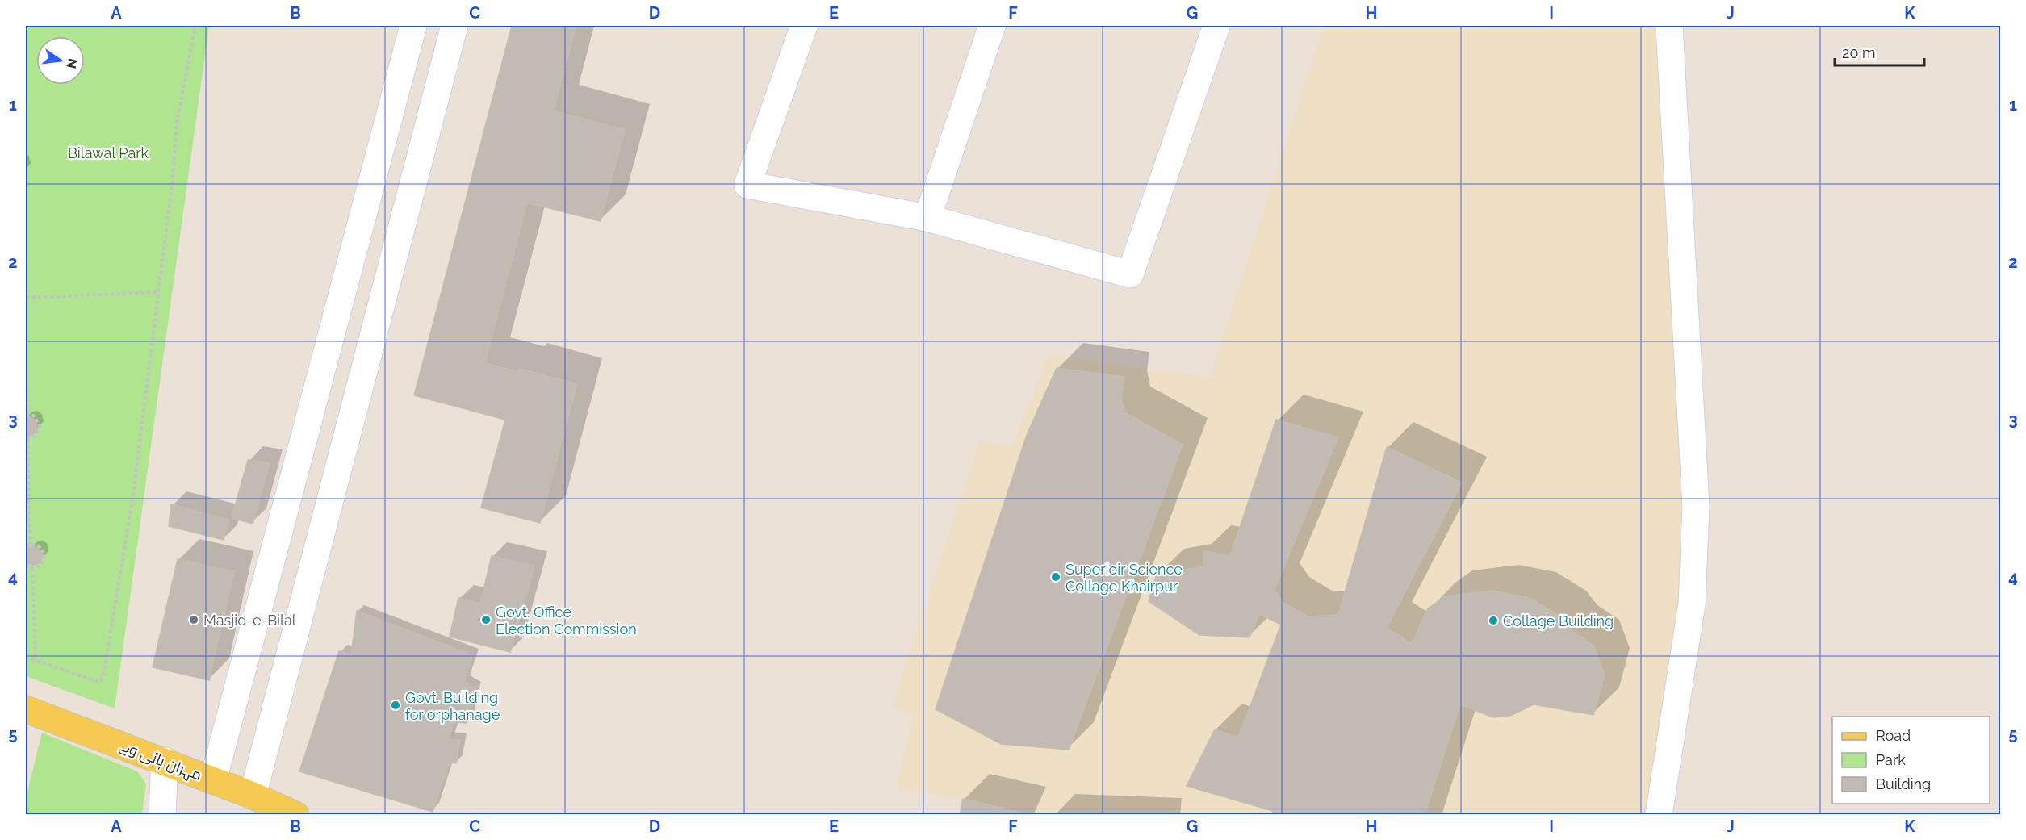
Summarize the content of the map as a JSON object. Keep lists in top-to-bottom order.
{
  "streets": {
    "main road": ["مہران ہائی وے"]
  },
  "parks": ["Bilawal Park"],
  "places": [
    "Superioir Science Collage Khairpur",
    "Masjid-e-Bilal",
    "Govt. Office Election Commission",
    "Collage Building",
    "Govt. Building for orphanage"
  ],
  "legend": ["Road", "Park", "Building"],
  "scale_bar": "20 m",
  "north": "right",
  "grid": {
    "columns": [
      "A",
      "B",
      "C",
      "D",
      "E",
      "F",
      "G",
      "H",
      "I",
      "J",
      "K"
    ],
    "rows": [
      "1",
      "2",
      "3",
      "4",
      "5"
    ]
  }
}
